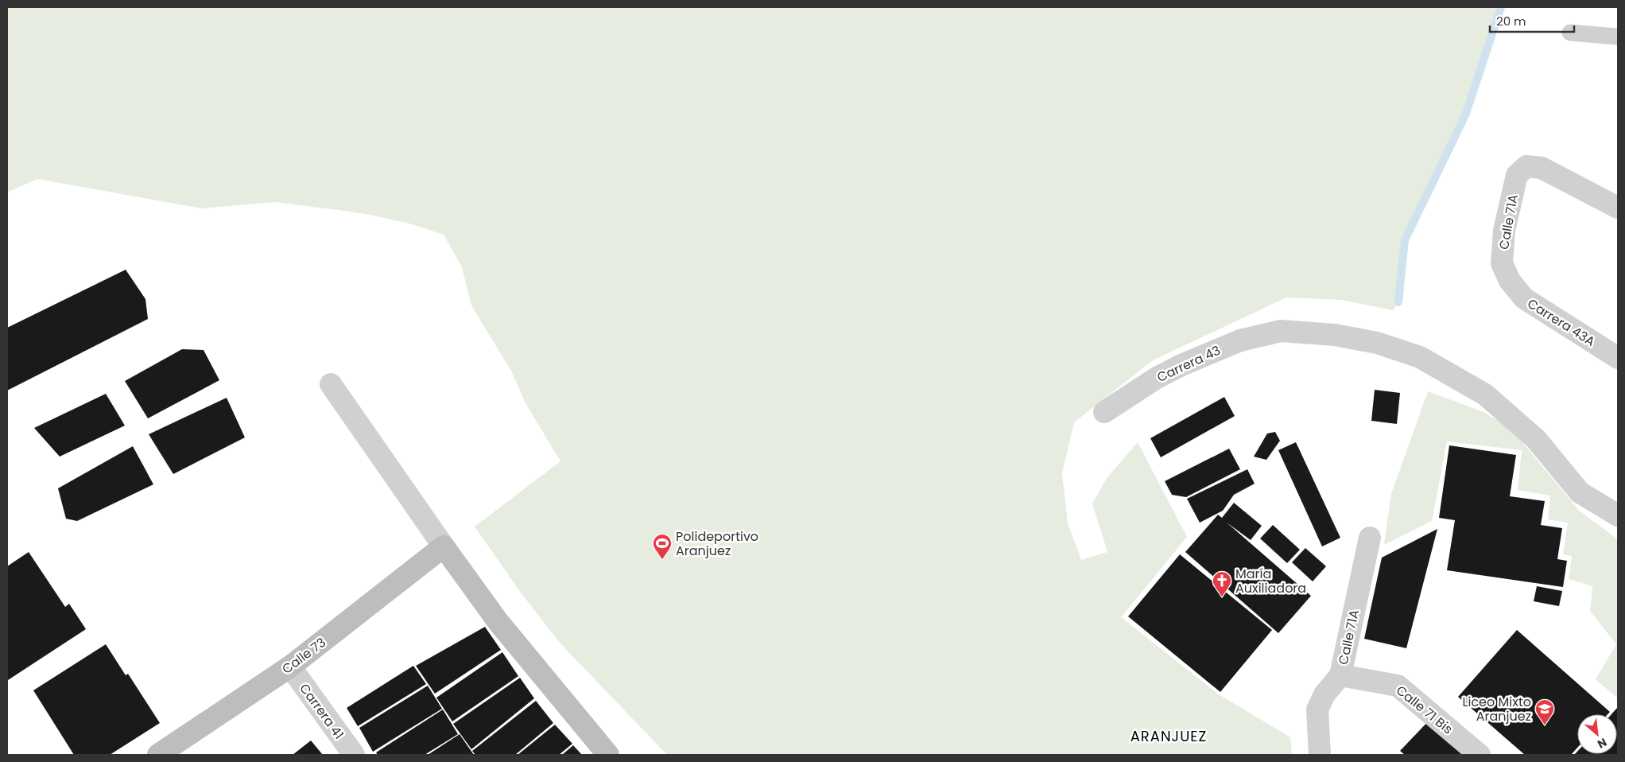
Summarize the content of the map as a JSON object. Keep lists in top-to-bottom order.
{
  "streets": {
    "street": [
      "Calle 71A",
      "Carrera 43A",
      "Carrera 43",
      "Calle 73",
      "Calle 71 Bis",
      "Carrera 41"
    ]
  },
  "crossings": [
    ["Calle 71A", "Carrera 43A"],
    ["Calle 71A", "Calle 71 Bis"],
    ["Calle 73", "Carrera 41"]
  ],
  "districts": ["ARANJUEZ"],
  "places": {
    "sports": ["Polideportivo Aranjuez"],
    "church": ["María Auxiliadora"],
    "school or university": ["Liceo Mixto Aranjuez"]
  },
  "scale_bar": "20 m",
  "north": "bottom right"
}
